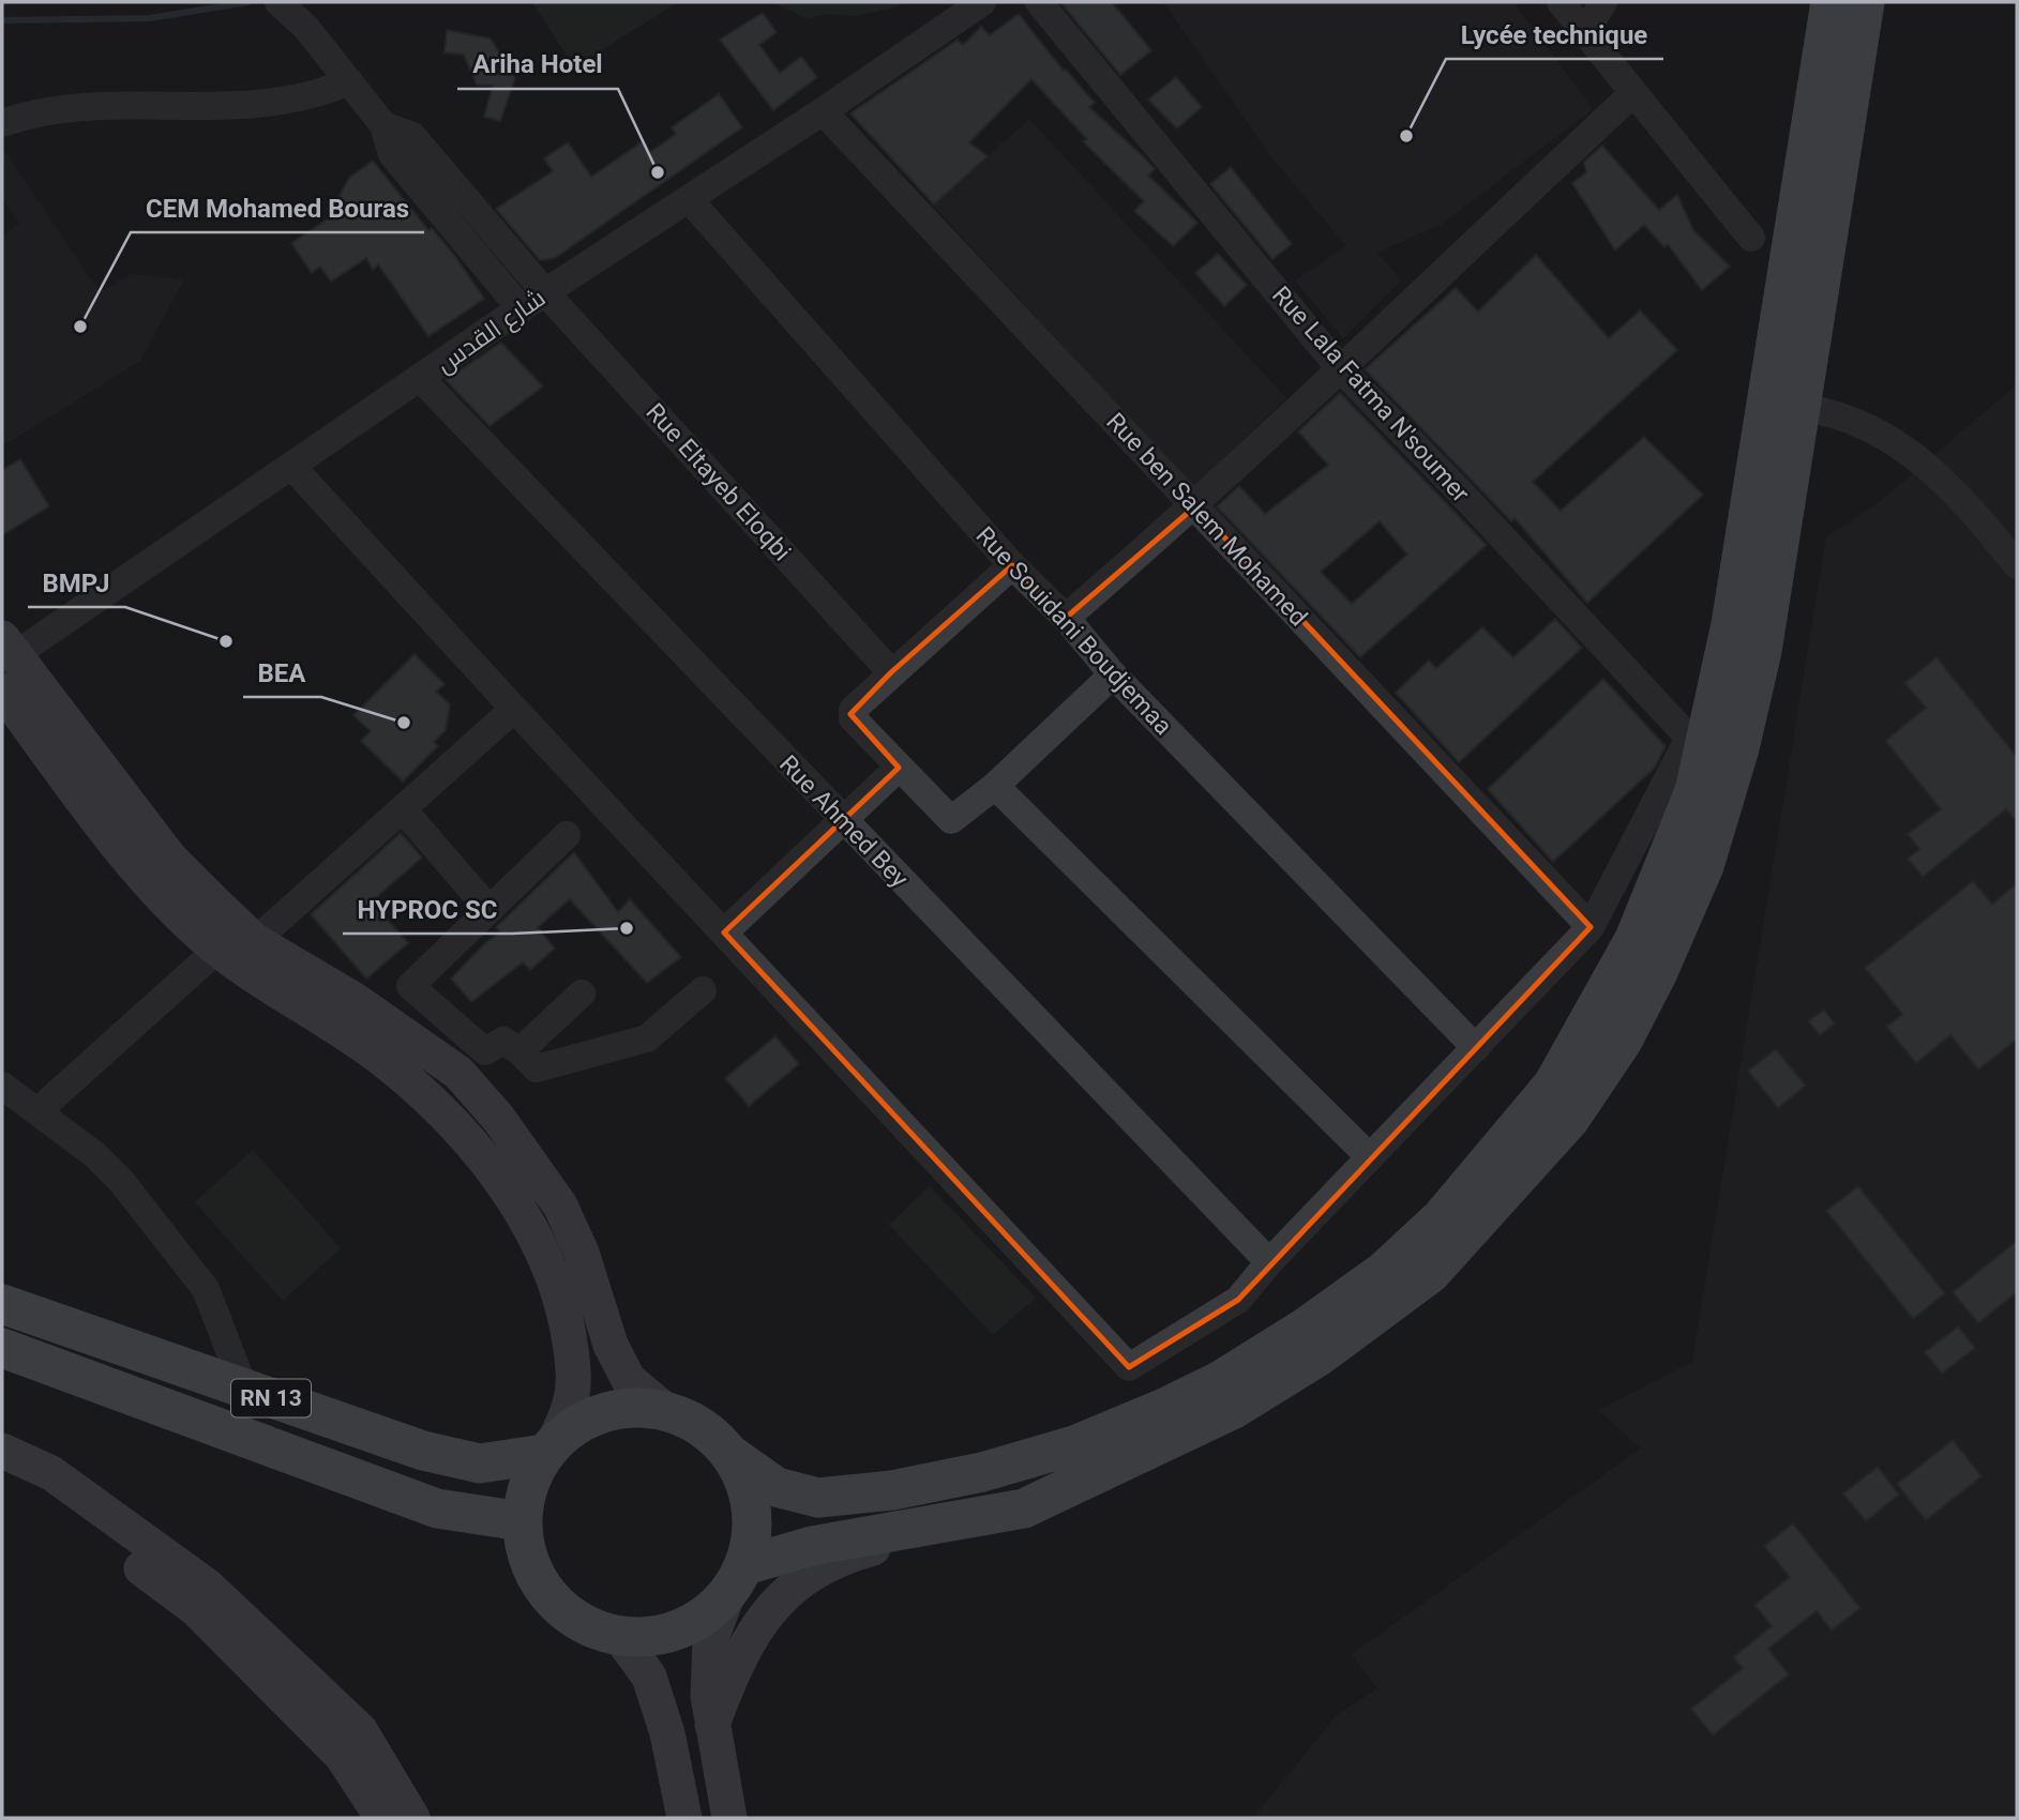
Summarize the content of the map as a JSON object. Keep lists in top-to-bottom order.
{
  "streets": {
    "highway": ["RN 13"],
    "street": [
      "شارع القدس",
      "Rue Lala Fatma N'soumer",
      "Rue Eltayeb Eloqbi",
      "Rue ben Salem Mohamed",
      "Rue Souidani Boudjemaa",
      "Rue Ahmed Bey"
    ]
  },
  "crossings": [
    ["شارع القدس", "Rue Eltayeb Eloqbi"],
    ["شارع القدس", "Rue ben Salem Mohamed"],
    ["شارع القدس", "Rue Souidani Boudjemaa"],
    ["شارع القدس", "Rue Ahmed Bey"],
    ["Rue Lala Fatma N'soumer", "Rue ben Salem Mohamed"]
  ],
  "places": [
    "Lycée technique",
    "Ariha Hotel",
    "CEM Mohamed Bouras",
    "BMPJ",
    "BEA",
    "HYPROC SC"
  ]
}
